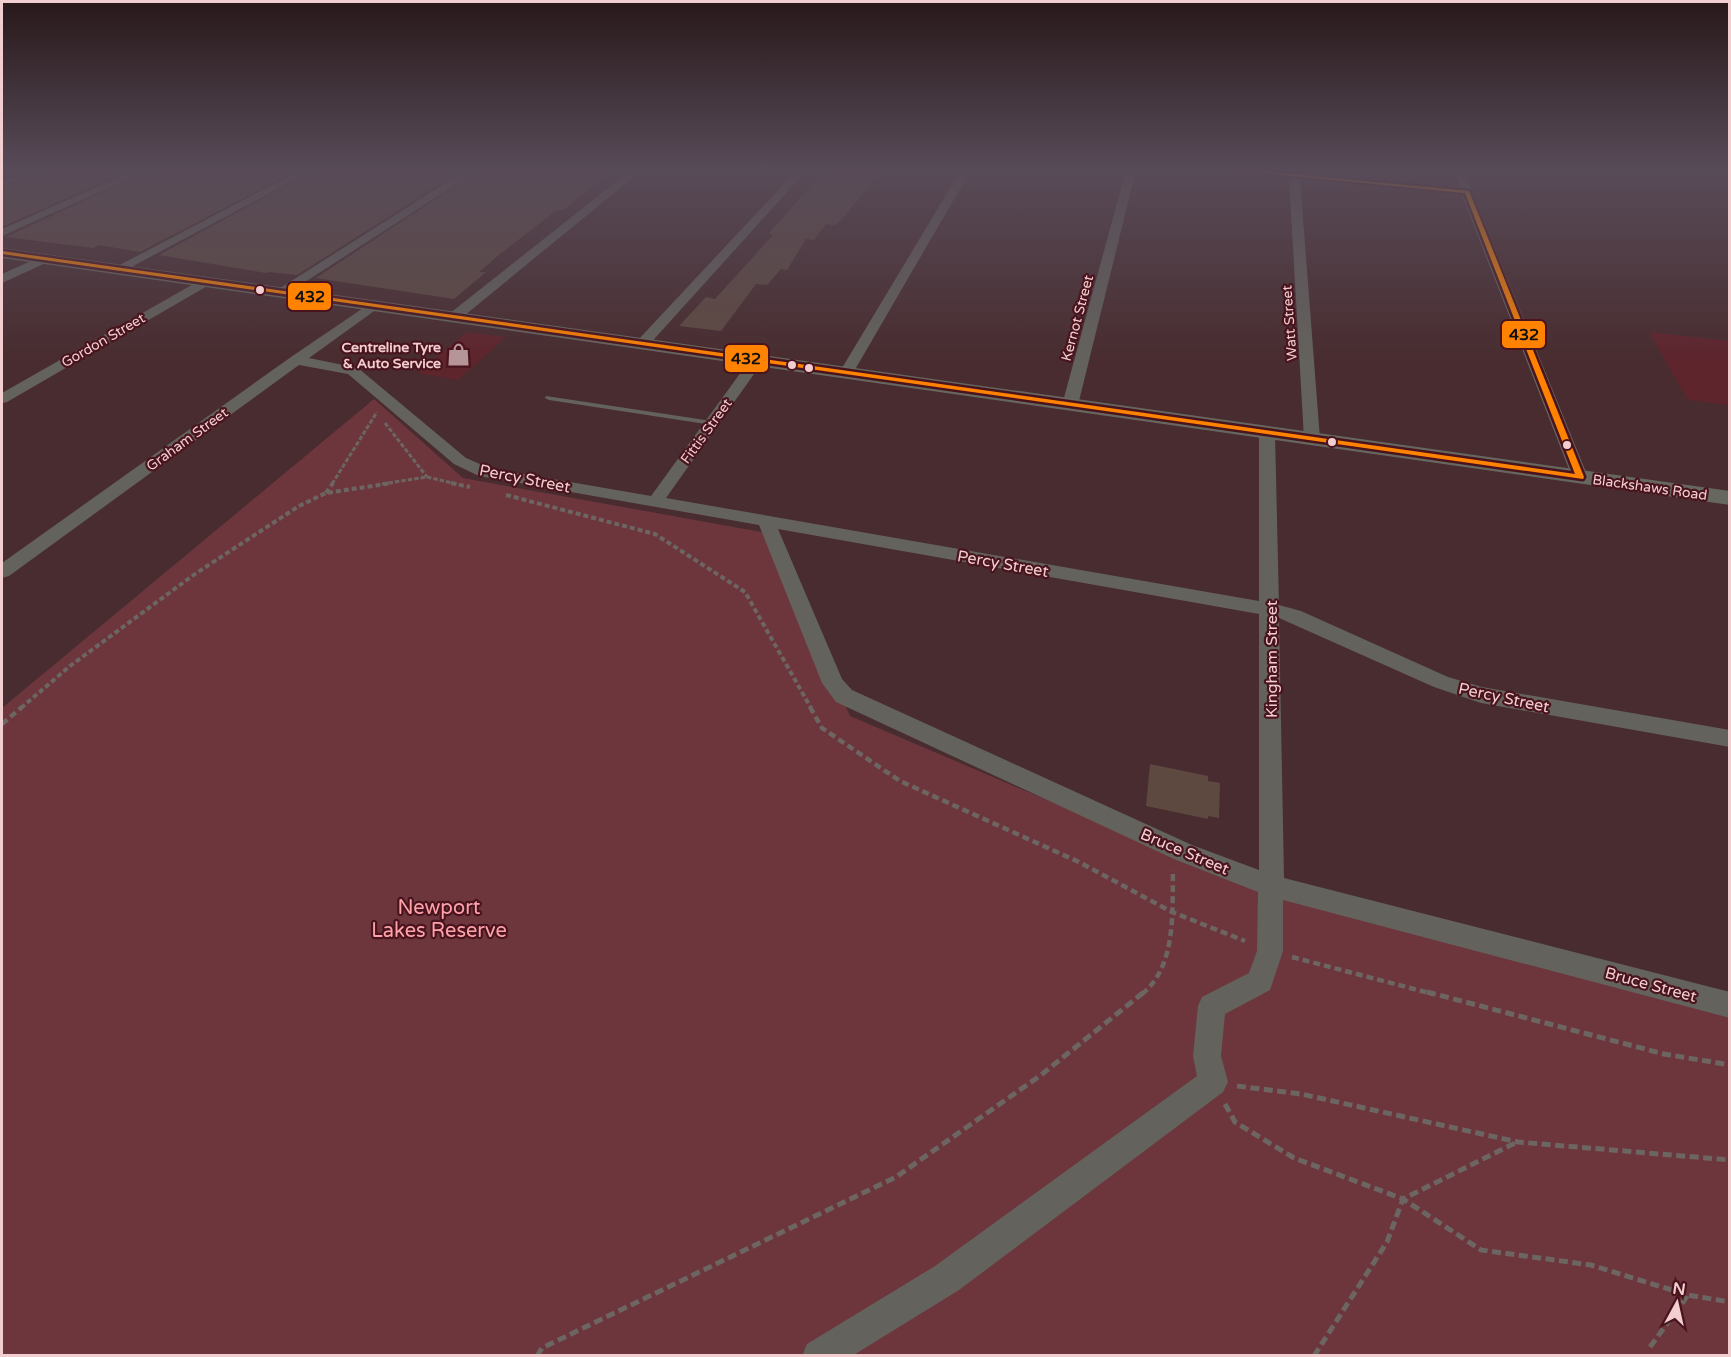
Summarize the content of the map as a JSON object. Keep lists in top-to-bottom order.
{
  "streets": {
    "main road": ["Blackshaws Road"],
    "street": [
      "Kernot Street",
      "Watt Street",
      "Gordon Street",
      "Fittis Street",
      "Graham Street",
      "Percy Street",
      "Kingham Street",
      "Bruce Street"
    ]
  },
  "crossings": [
    ["Kernot Street", "Blackshaws Road"],
    ["Watt Street", "Blackshaws Road"],
    ["Gordon Street", "Blackshaws Road"],
    ["Fittis Street", "Percy Street"],
    ["Fittis Street", "Blackshaws Road"],
    ["Graham Street", "Percy Street"],
    ["Graham Street", "Blackshaws Road"],
    ["Percy Street", "Kingham Street"],
    ["Percy Street", "Bruce Street"],
    ["Blackshaws Road", "Kingham Street"],
    ["Kingham Street", "Bruce Street"]
  ],
  "parks": ["Newport Lakes Reserve"],
  "places": {
    "shop": ["Centreline Tyre & Auto Service"]
  },
  "lines": ["transit line 432"],
  "north": "top"
}
